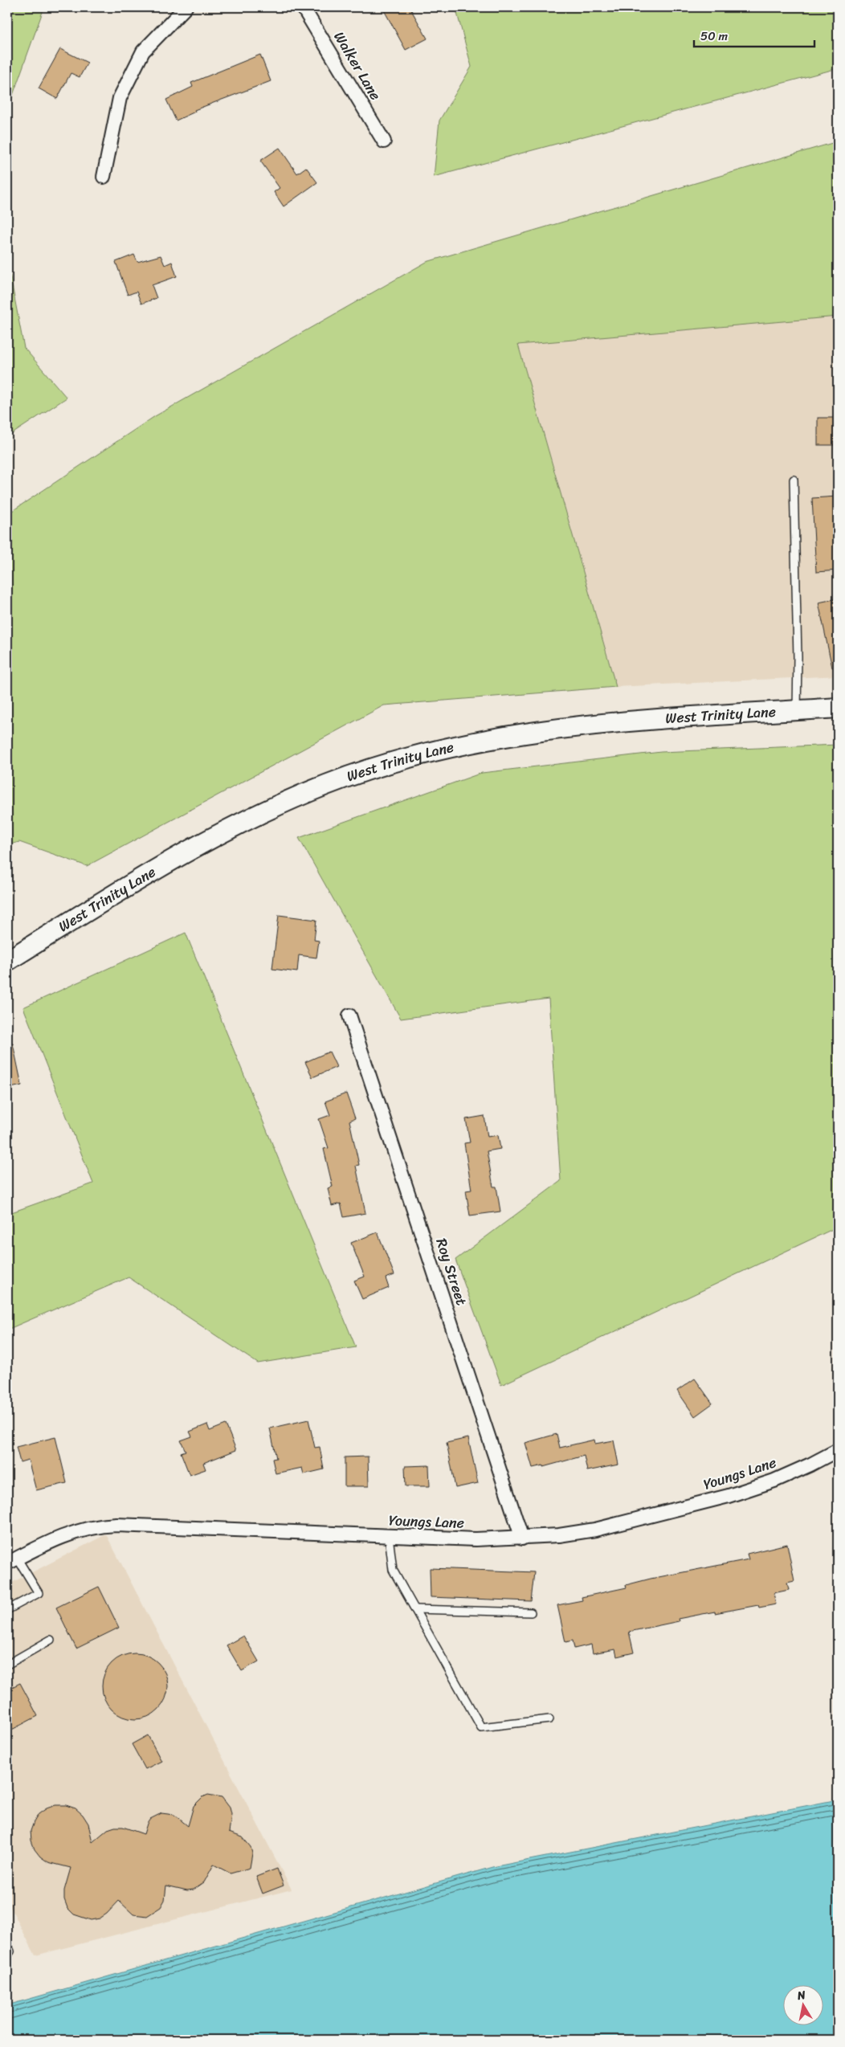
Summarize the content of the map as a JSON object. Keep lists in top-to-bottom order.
{
  "streets": {
    "main road": ["West Trinity Lane"],
    "street": ["Walker Lane", "Roy Street", "Youngs Lane"]
  },
  "crossings": [
    ["Roy Street", "Youngs Lane"]
  ],
  "scale_bar": "50 m",
  "north": "top"
}
